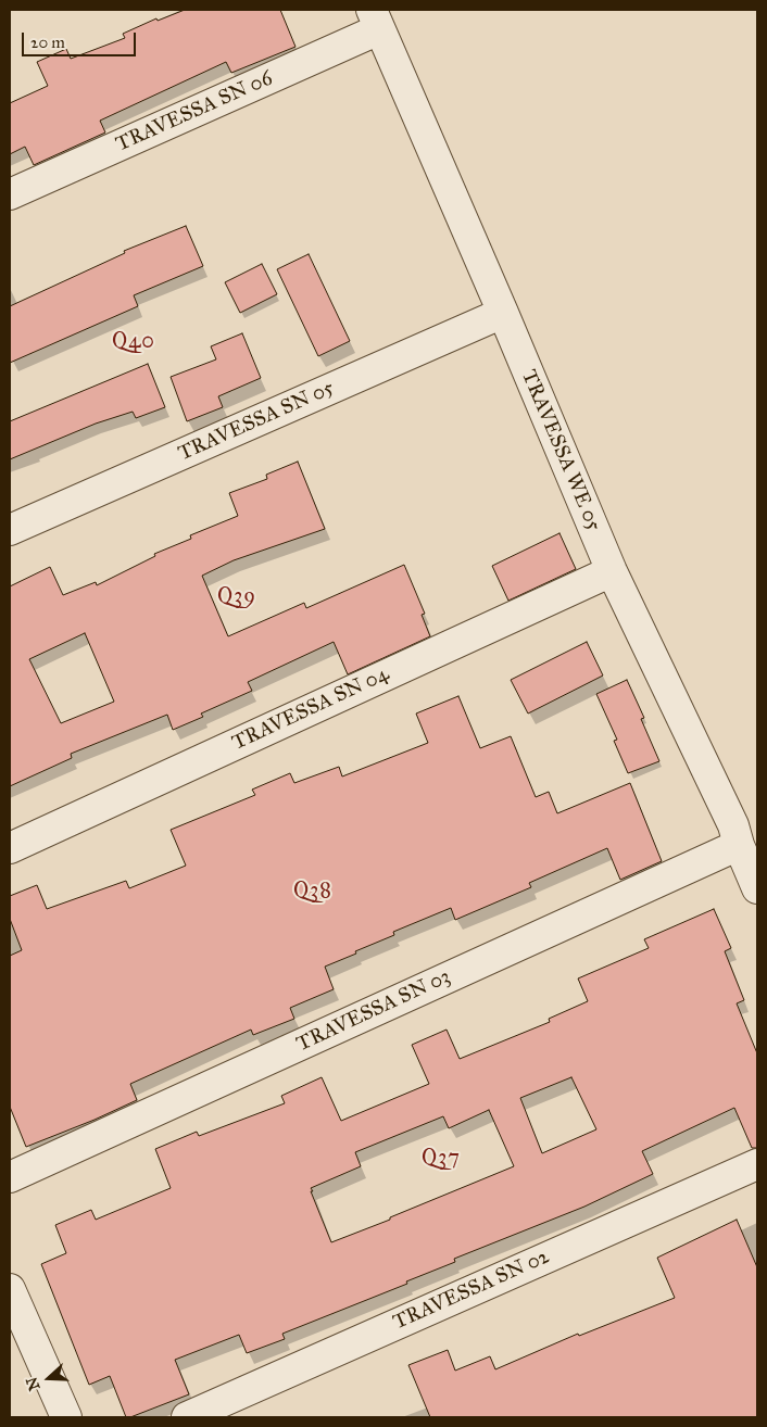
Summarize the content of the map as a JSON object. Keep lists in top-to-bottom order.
{
  "streets": {
    "street": [
      "TRAVESSA SN 06",
      "TRAVESSA SN 05",
      "TRAVESSA WE 05",
      "TRAVESSA SN 04",
      "TRAVESSA SN 03",
      "TRAVESSA SN 02"
    ]
  },
  "crossings": [
    ["TRAVESSA SN 06", "TRAVESSA WE 05"],
    ["TRAVESSA SN 05", "TRAVESSA WE 05"],
    ["TRAVESSA WE 05", "TRAVESSA SN 04"],
    ["TRAVESSA WE 05", "TRAVESSA SN 03"]
  ],
  "districts": [
    "Q40",
    "Q39",
    "Q38",
    "Q37"
  ],
  "scale_bar": "20 m",
  "north": "left"
}
